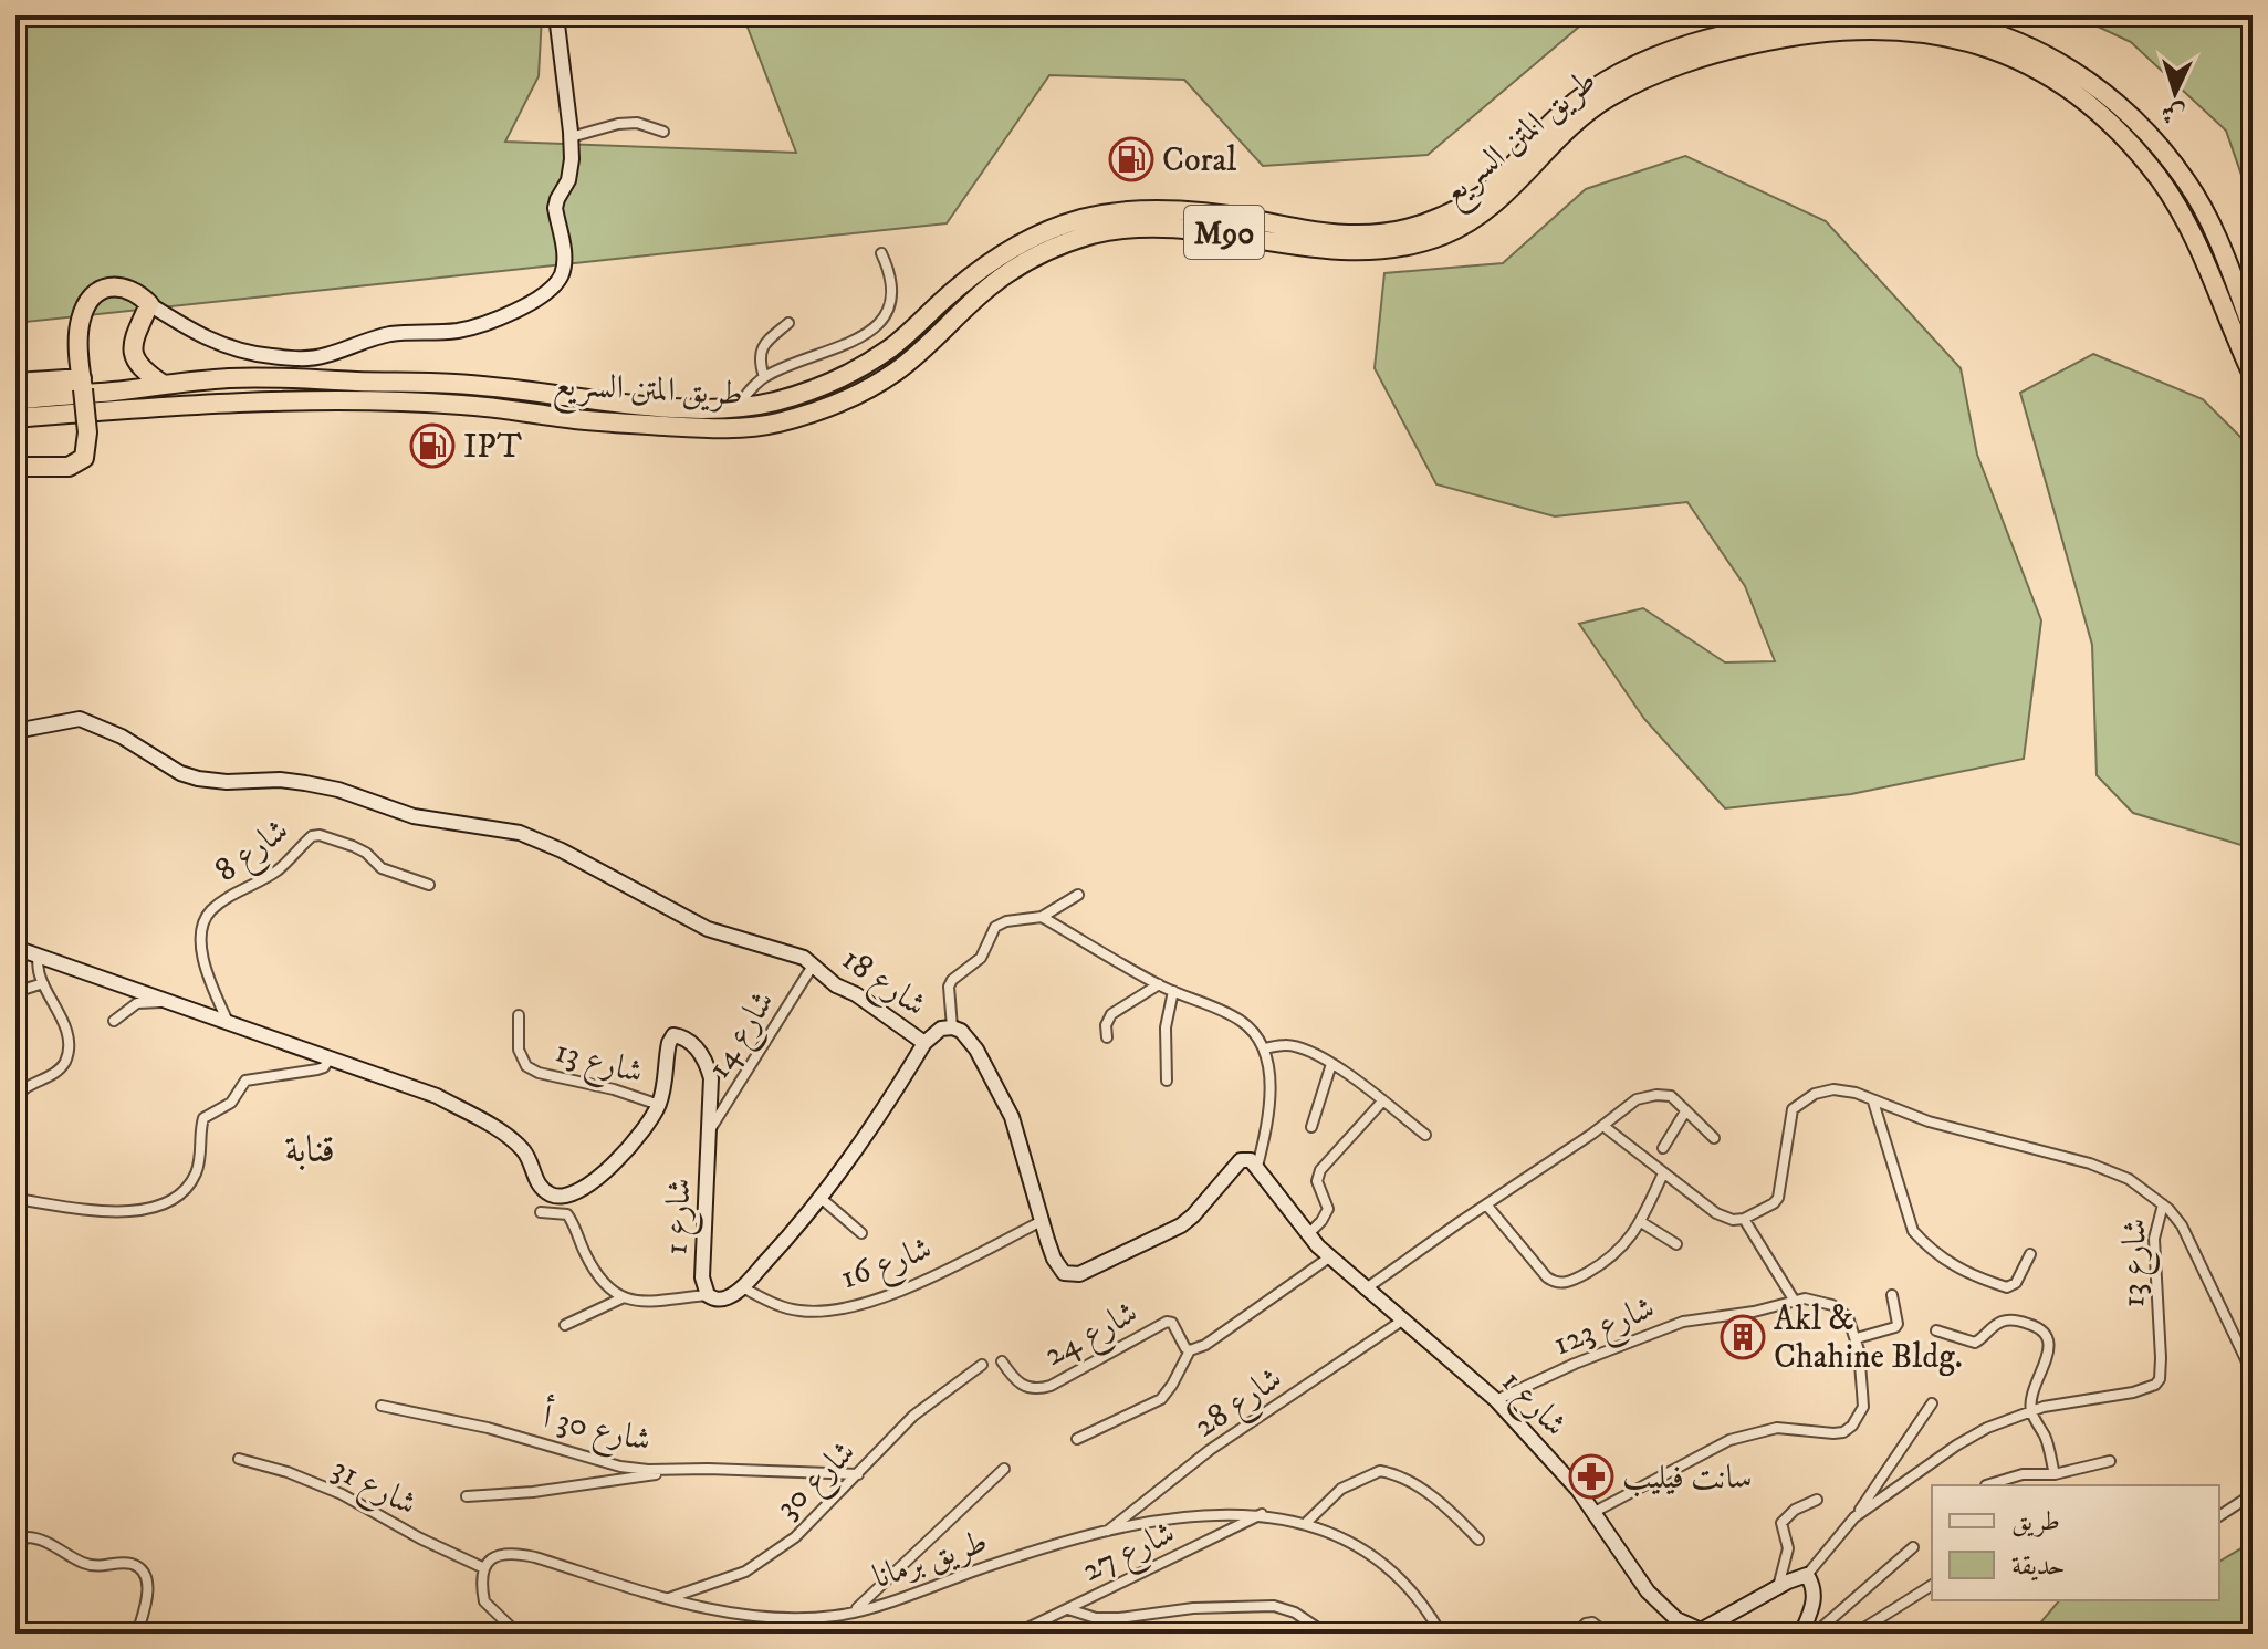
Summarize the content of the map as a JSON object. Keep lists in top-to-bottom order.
{
  "streets": {
    "highway": ["طريق المتن السريع", "M90"],
    "street": [
      "شارع 8",
      "شارع 18",
      "شارع 14",
      "شارع 13",
      "شارع 1",
      "شارع 16",
      "شارع 123",
      "شارع 24",
      "شارع 28",
      "شارع 30 أ",
      "شارع 30",
      "شارع 31",
      "شارع 27",
      "طريق برمانا"
    ]
  },
  "crossings": [
    ["شارع 8", "شارع 1"],
    ["شارع 18", "شارع 14"],
    ["شارع 14", "شارع 1"],
    ["شارع 13", "شارع 1"],
    ["شارع 1", "شارع 16"],
    ["شارع 1", "شارع 123"],
    ["شارع 1", "شارع 28"],
    ["شارع 28", "طريق برمانا"],
    ["شارع 30 أ", "شارع 30"],
    ["شارع 30", "طريق برمانا"],
    ["شارع 31", "طريق برمانا"],
    ["شارع 27", "طريق برمانا"]
  ],
  "districts": ["قنابة"],
  "places": {
    "fuel station": ["Coral", "IPT"],
    "building": ["Akl & Chahine Bldg."],
    "pharmacy": ["سانت فيليب"]
  },
  "legend": ["طريق", "حديقة"],
  "north": "bottom"
}
